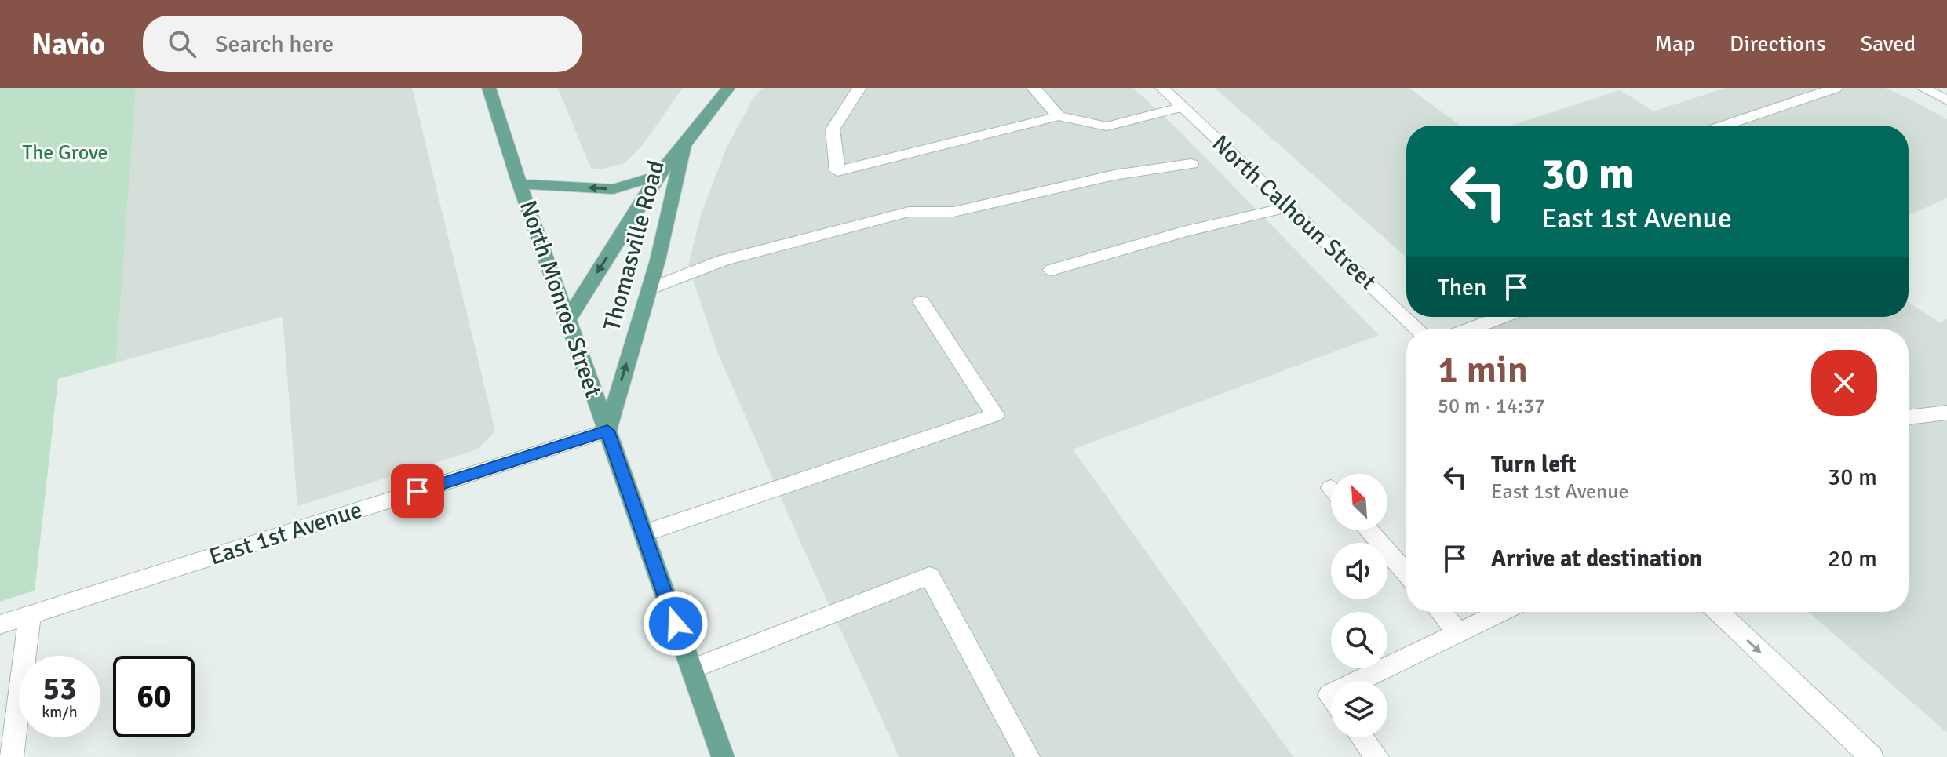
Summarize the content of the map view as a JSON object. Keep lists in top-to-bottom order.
{
  "streets": {
    "main road": ["Thomasville Road", "North Monroe Street"],
    "street": ["North Calhoun Street", "East 1st Avenue"]
  },
  "crossings": [
    ["Thomasville Road", "North Monroe Street"],
    ["Thomasville Road", "East 1st Avenue"],
    ["North Monroe Street", "East 1st Avenue"]
  ],
  "parks": ["The Grove"],
  "north": "top left",
  "page": {
    "header": "Navio",
    "search": "Search here",
    "nav": ["Map", "Directions", "Saved"],
    "turn": ["30 m", "East 1st Avenue"],
    "then": "Then",
    "heading": ["1 min", "50 m · 14:37"],
    "list": [
      {
        "name": "Turn left",
        "note": "East 1st Avenue",
        "value": "30 m"
      },
      {
        "name": "Arrive at destination",
        "value": "20 m"
      }
    ],
    "speed": "53 km/h",
    "limit": "60"
  }
}
